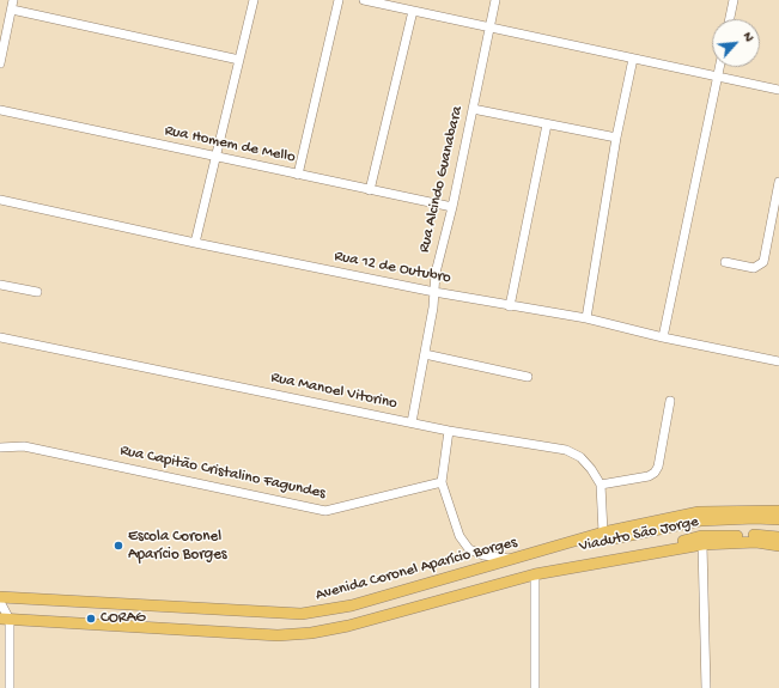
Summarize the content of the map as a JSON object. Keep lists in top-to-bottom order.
{
  "streets": {
    "main road": ["Viaduto São Jorge", "Avenida Coronel Aparício Borges"],
    "street": [
      "Rua Homem de Mello",
      "Rua Alcindo Guanabara",
      "Rua 12 de Outubro",
      "Rua Manoel Vitorino",
      "Rua Capitão Cristalino Fagundes"
    ]
  },
  "crossings": [
    ["Rua Homem de Mello", "Rua Alcindo Guanabara"],
    ["Rua Alcindo Guanabara", "Rua 12 de Outubro"],
    ["Rua Alcindo Guanabara", "Rua Manoel Vitorino"],
    ["Viaduto São Jorge", "Avenida Coronel Aparício Borges"]
  ],
  "places": ["Escola Coronel Aparício Borges", "CORAG"],
  "north": "top right"
}
